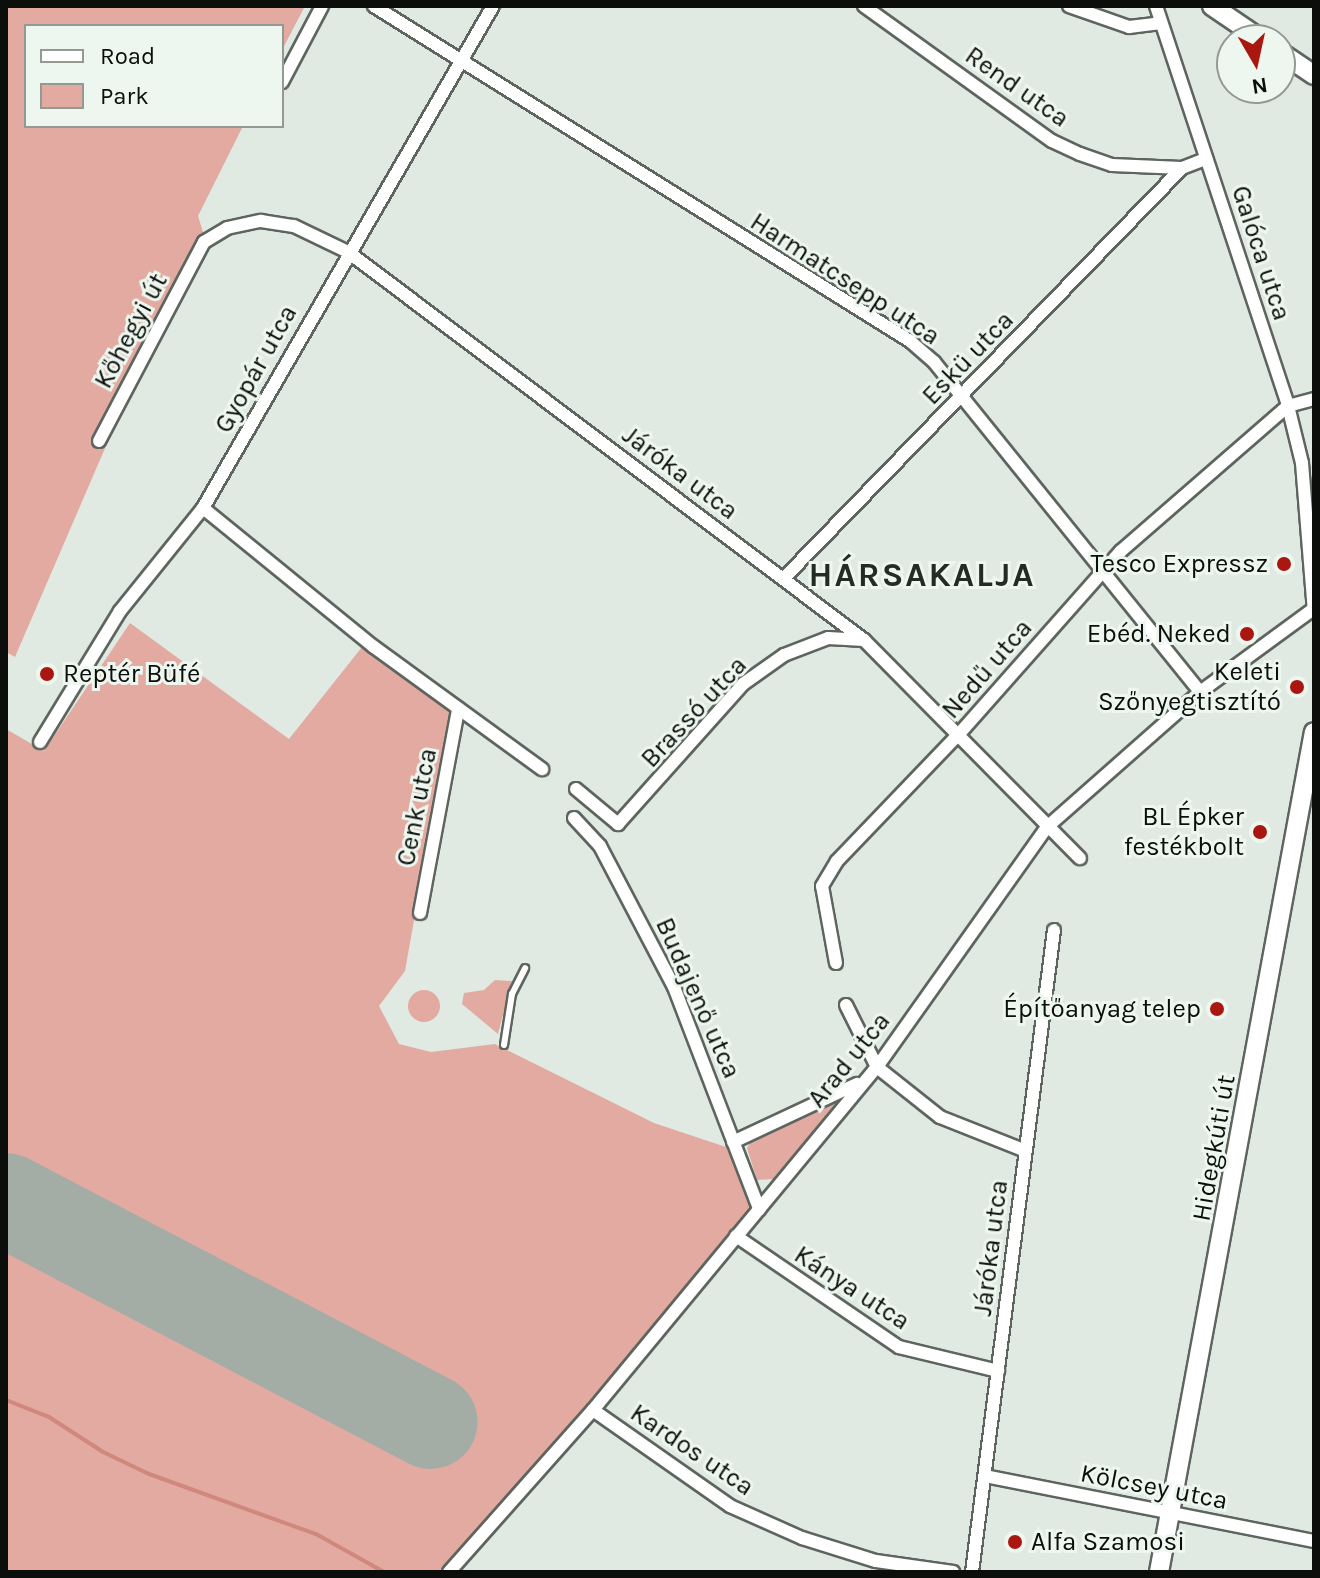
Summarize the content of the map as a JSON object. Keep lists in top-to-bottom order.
{
  "streets": {
    "main road": ["Hidegkúti út"],
    "street": [
      "Rend utca",
      "Galóca utca",
      "Harmatcsepp utca",
      "Kőhegyi út",
      "Eskü utca",
      "Gyopár utca",
      "Járóka utca",
      "Nedű utca",
      "Brassó utca",
      "Cenk utca",
      "Budajenő utca",
      "Arad utca",
      "Kánya utca",
      "Kardos utca",
      "Kölcsey utca"
    ]
  },
  "crossings": [
    ["Rend utca", "Galóca utca"],
    ["Rend utca", "Eskü utca"],
    ["Galóca utca", "Nedű utca"],
    ["Galóca utca", "Arad utca"],
    ["Harmatcsepp utca", "Eskü utca"],
    ["Harmatcsepp utca", "Gyopár utca"],
    ["Harmatcsepp utca", "Nedű utca"],
    ["Harmatcsepp utca", "Arad utca"],
    ["Kőhegyi út", "Járóka utca"],
    ["Eskü utca", "Járóka utca"],
    ["Gyopár utca", "Járóka utca"],
    ["Járóka utca", "Nedű utca"],
    ["Járóka utca", "Brassó utca"],
    ["Járóka utca", "Arad utca"],
    ["Járóka utca", "Kánya utca"],
    ["Járóka utca", "Kölcsey utca"],
    ["Budajenő utca", "Arad utca"],
    ["Arad utca", "Kánya utca"],
    ["Arad utca", "Kardos utca"],
    ["Hidegkúti út", "Kölcsey utca"]
  ],
  "districts": ["HÁRSAKALJA"],
  "places": [
    "Tesco Expressz",
    "Ebéd. Neked",
    "Reptér Büfé",
    "Keleti Szőnyegtisztító",
    "BL Épker festékbolt",
    "Építőanyag telep",
    "Alfa Szamosi"
  ],
  "legend": ["Road", "Park"],
  "north": "bottom"
}
